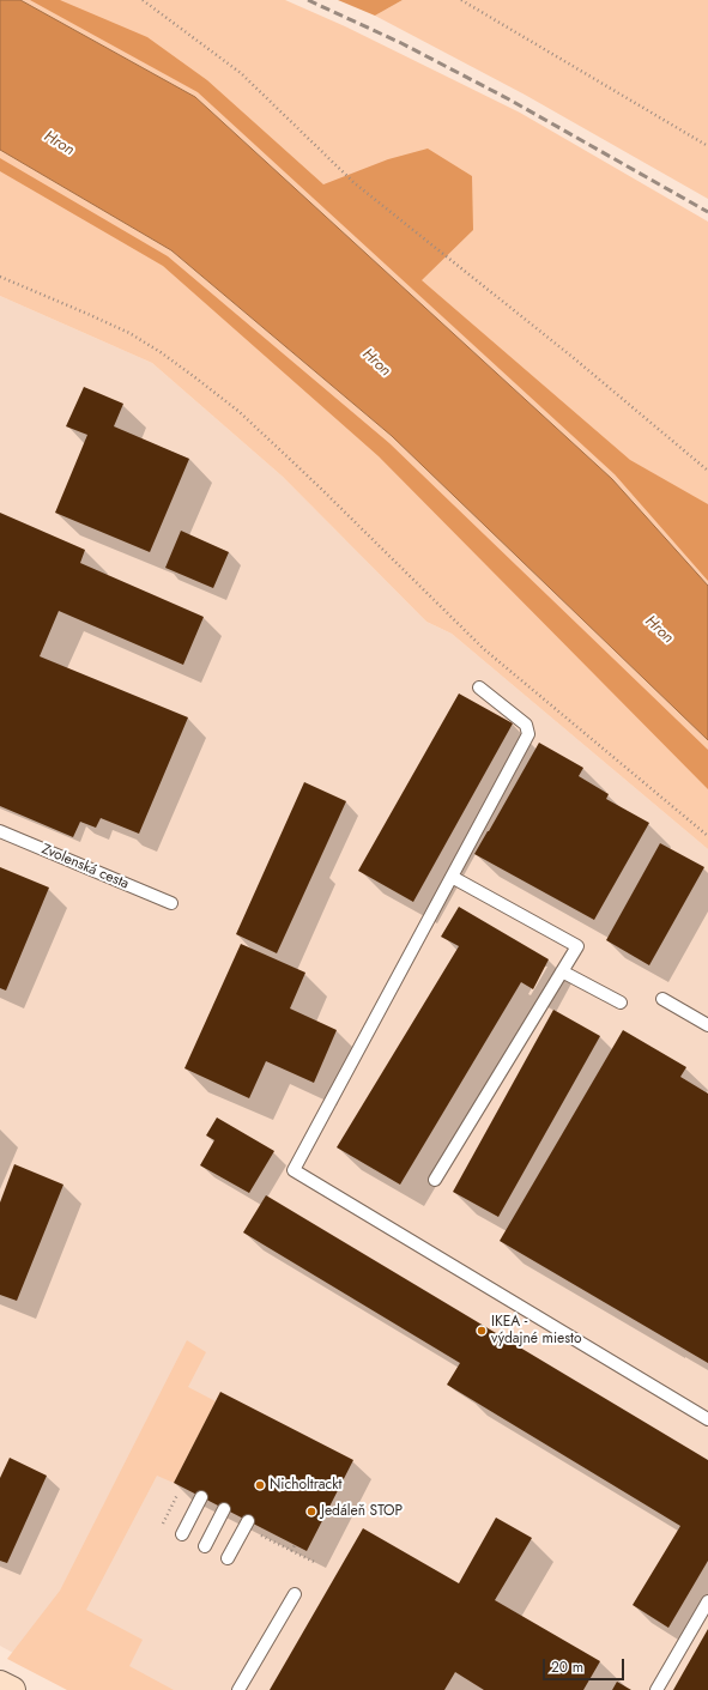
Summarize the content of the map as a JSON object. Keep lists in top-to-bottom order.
{
  "streets": {
    "lane": ["Zvolenská cesta"]
  },
  "water": ["Hron"],
  "places": ["IKEA - výdajné miesto", "Nicholtrackt", "Jedáleň STOP"],
  "scale_bar": "20 m"
}
